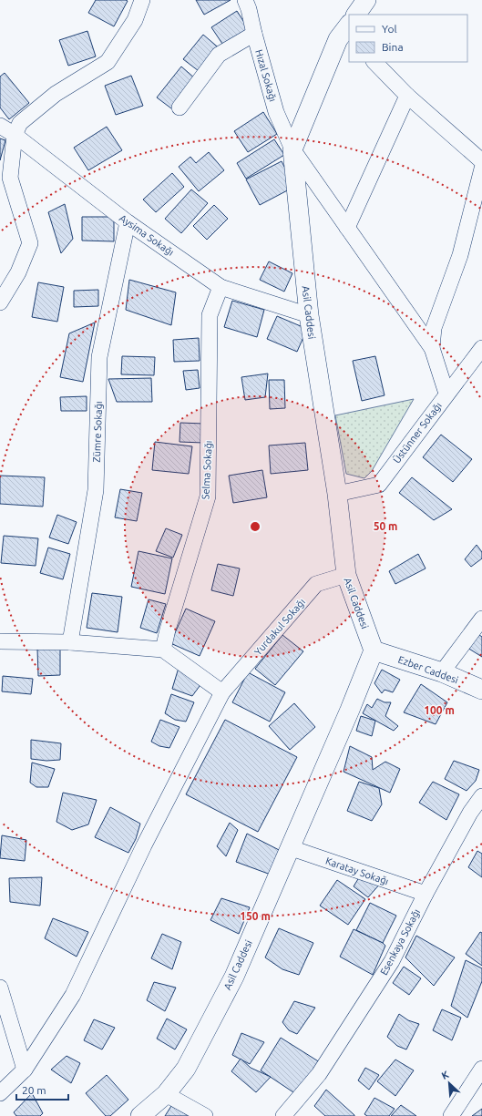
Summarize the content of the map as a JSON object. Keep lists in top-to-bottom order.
{
  "streets": {
    "street": [
      "Hızal Sokağı",
      "Aysima Sokağı",
      "Asil Caddesi",
      "Zümre Sokağı",
      "Üstünner Sokağı",
      "Selma Sokağı",
      "Yurdakul Sokağı",
      "Ezber Caddesi",
      "Karatay Sokağı",
      "Esenkaya Sokağı"
    ]
  },
  "crossings": [
    ["Hızal Sokağı", "Asil Caddesi"],
    ["Aysima Sokağı", "Asil Caddesi"],
    ["Aysima Sokağı", "Zümre Sokağı"],
    ["Aysima Sokağı", "Selma Sokağı"],
    ["Asil Caddesi", "Üstünner Sokağı"],
    ["Asil Caddesi", "Yurdakul Sokağı"],
    ["Asil Caddesi", "Ezber Caddesi"],
    ["Asil Caddesi", "Karatay Sokağı"],
    ["Karatay Sokağı", "Esenkaya Sokağı"]
  ],
  "legend": ["Yol", "Bina"],
  "scale_bar": "20 m",
  "north": "top left",
  "rings": ["50 m", "100 m", "150 m"]
}
